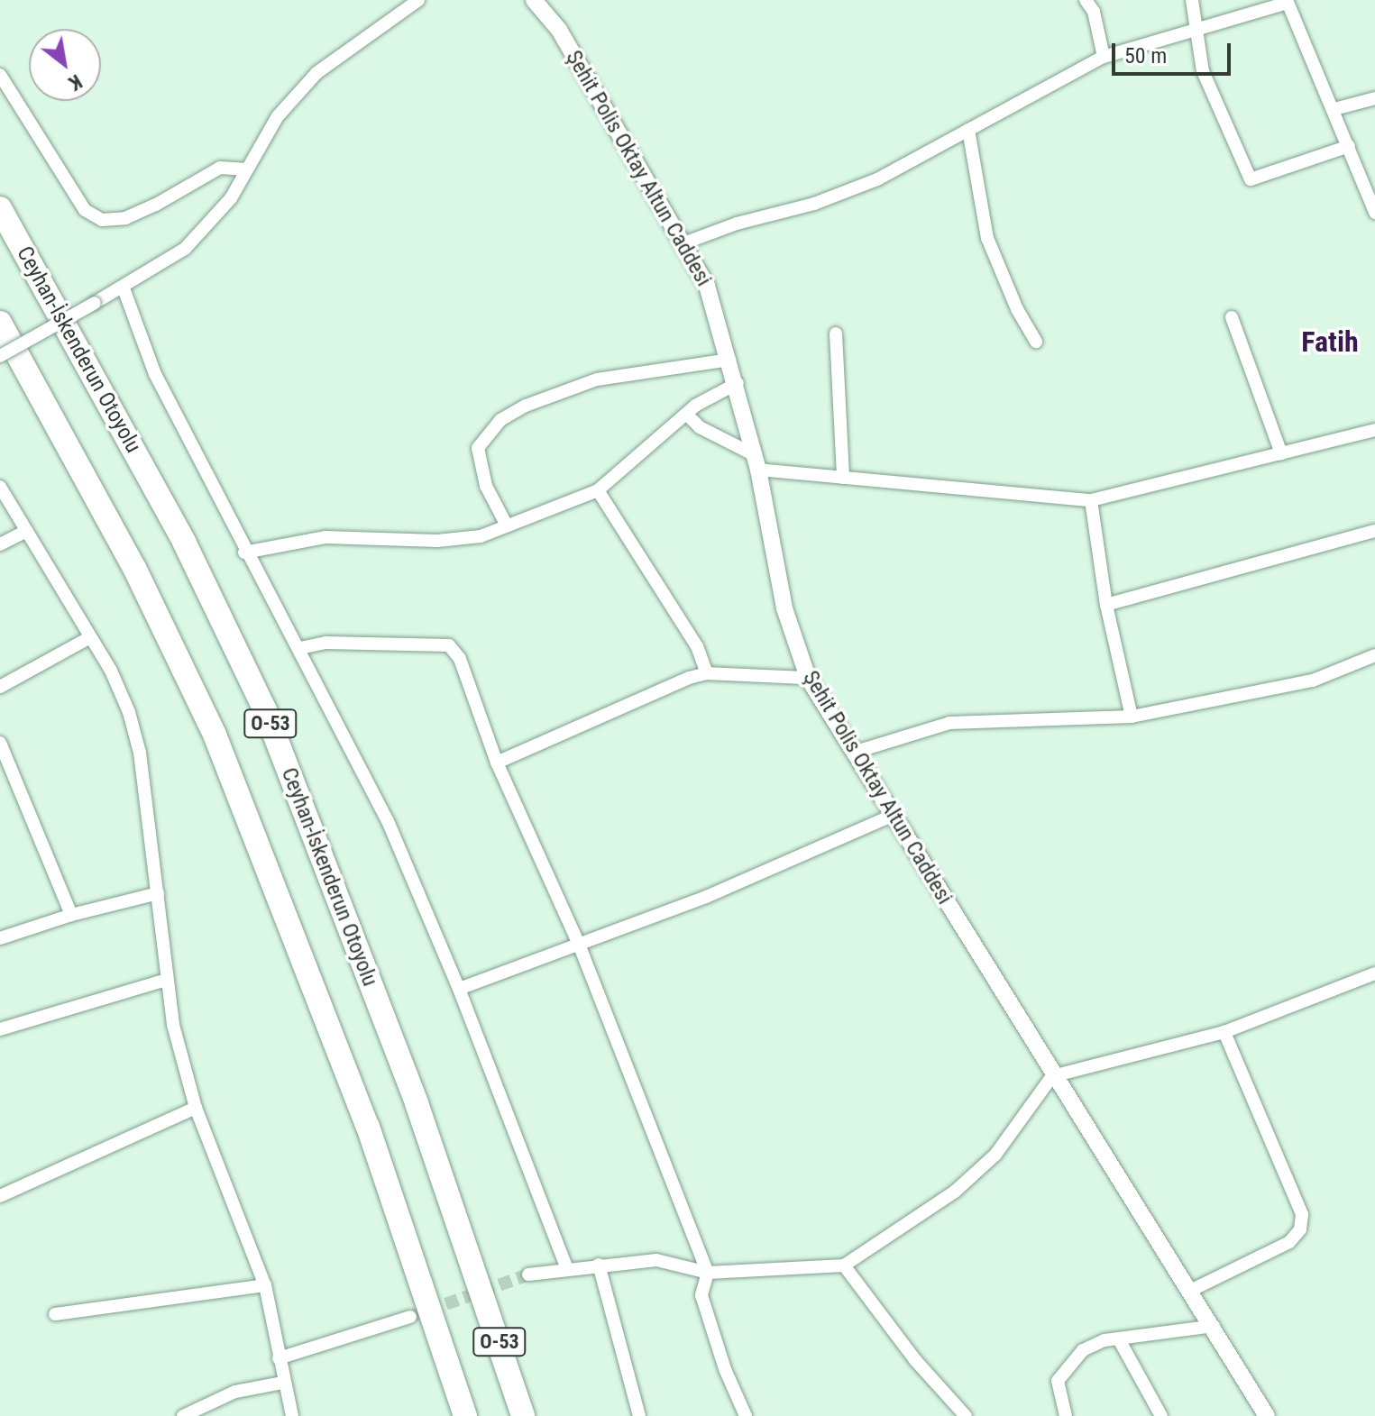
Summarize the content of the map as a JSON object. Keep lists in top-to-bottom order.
{
  "streets": {
    "highway": ["Ceyhan-İskenderun Otoyolu", "O-53"],
    "street": ["Şehit Polis Oktay Altun Caddesi"]
  },
  "districts": ["Fatih"],
  "scale_bar": "50 m",
  "north": "bottom right"
}
